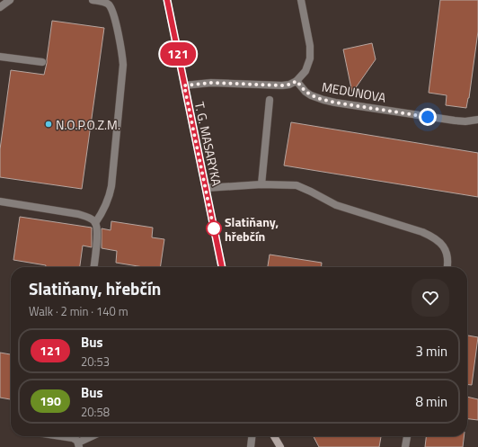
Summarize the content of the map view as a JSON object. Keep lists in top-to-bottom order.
{
  "streets": {
    "main road": ["T. G. MASARYKA"],
    "street": ["MEDUNOVA"]
  },
  "places": ["N.O.P.O.Z.M.", "Slatiňany, hřebčín"],
  "lines": ["bus line 121"],
  "page": {
    "on_map": "121",
    "heading": ["Slatiňany, hřebčín", "Walk · 2 min · 140 m"],
    "list": [
      {
        "mark": "121",
        "name": "Bus",
        "note": "20:53",
        "value": "3 min"
      },
      {
        "mark": "190",
        "name": "Bus",
        "note": "20:58",
        "value": "8 min"
      }
    ]
  }
}
